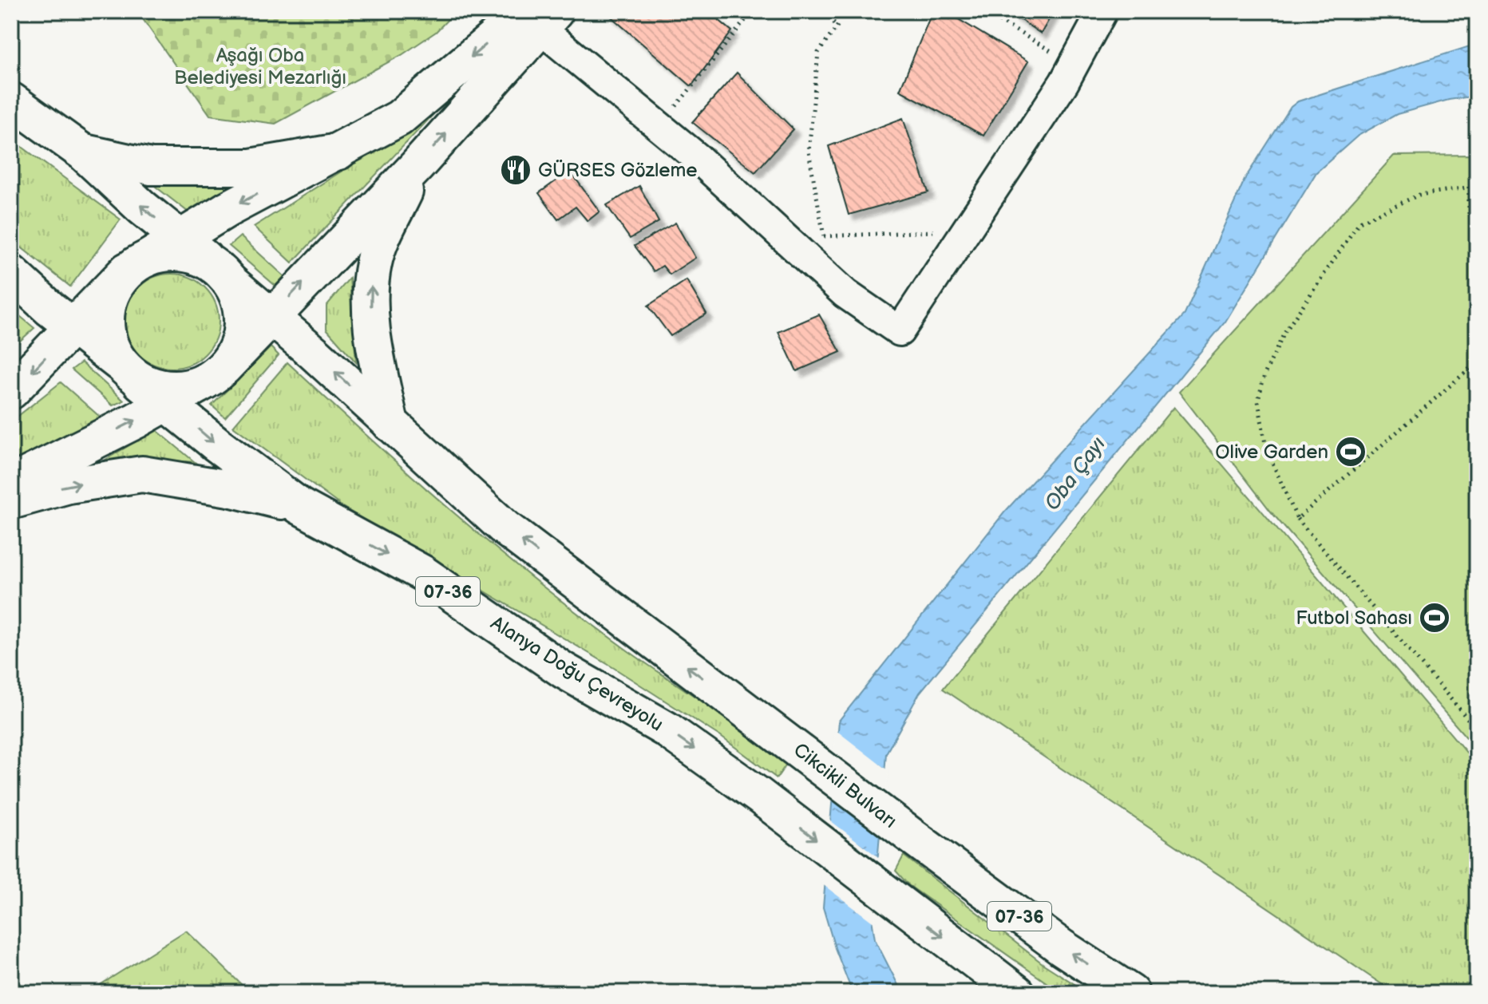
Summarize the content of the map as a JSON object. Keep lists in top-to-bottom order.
{
  "streets": {
    "main road": ["07-36", "Alanya Doğu Çevreyolu", "Cikcikli Bulvarı"]
  },
  "crossings": [
    ["07-36", "Alanya Doğu Çevreyolu"]
  ],
  "one_way": ["Alanya Doğu Çevreyolu", "Cikcikli Bulvarı"],
  "water": ["Oba Çayı"],
  "parks": ["Aşağı Oba Belediyesi Mezarlığı"],
  "places": {
    "restaurant": ["GÜRSES Gözleme"],
    "sports": ["Olive Garden", "Futbol Sahası"]
  }
}
